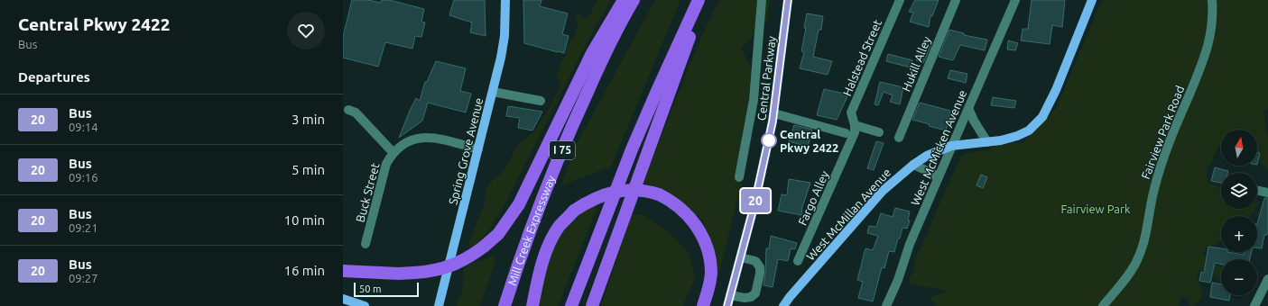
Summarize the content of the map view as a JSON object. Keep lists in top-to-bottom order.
{
  "streets": {
    "highway": ["I 75", "Mill Creek Expressway"],
    "main road": ["Central Parkway", "Spring Grove Avenue", "West McMillan Avenue"],
    "street": [
      "Halstead Street",
      "Hukill Alley",
      "Fairview Park Road",
      "West McMicken Avenue",
      "Buck Street",
      "Fargo Alley"
    ]
  },
  "crossings": [
    ["Halstead Street", "Fargo Alley"],
    ["West McMicken Avenue", "West McMillan Avenue"],
    ["Spring Grove Avenue", "Buck Street"]
  ],
  "parks": ["Fairview Park"],
  "places": ["Central Pkwy 2422"],
  "lines": ["bus line 20"],
  "scale_bar": "50 m",
  "north": "top",
  "page": {
    "heading": [
      ["Central Pkwy 2422", "Bus"],
      "Departures"
    ],
    "on_map": "20",
    "list": [
      {
        "mark": "20",
        "name": "Bus",
        "note": "09:14",
        "value": "3 min"
      },
      {
        "mark": "20",
        "name": "Bus",
        "note": "09:16",
        "value": "5 min"
      },
      {
        "mark": "20",
        "name": "Bus",
        "note": "09:21",
        "value": "10 min"
      },
      {
        "mark": "20",
        "name": "Bus",
        "note": "09:27",
        "value": "16 min"
      }
    ],
    "map_buttons": ["+", "−"],
    "scale": "50 m"
  }
}
